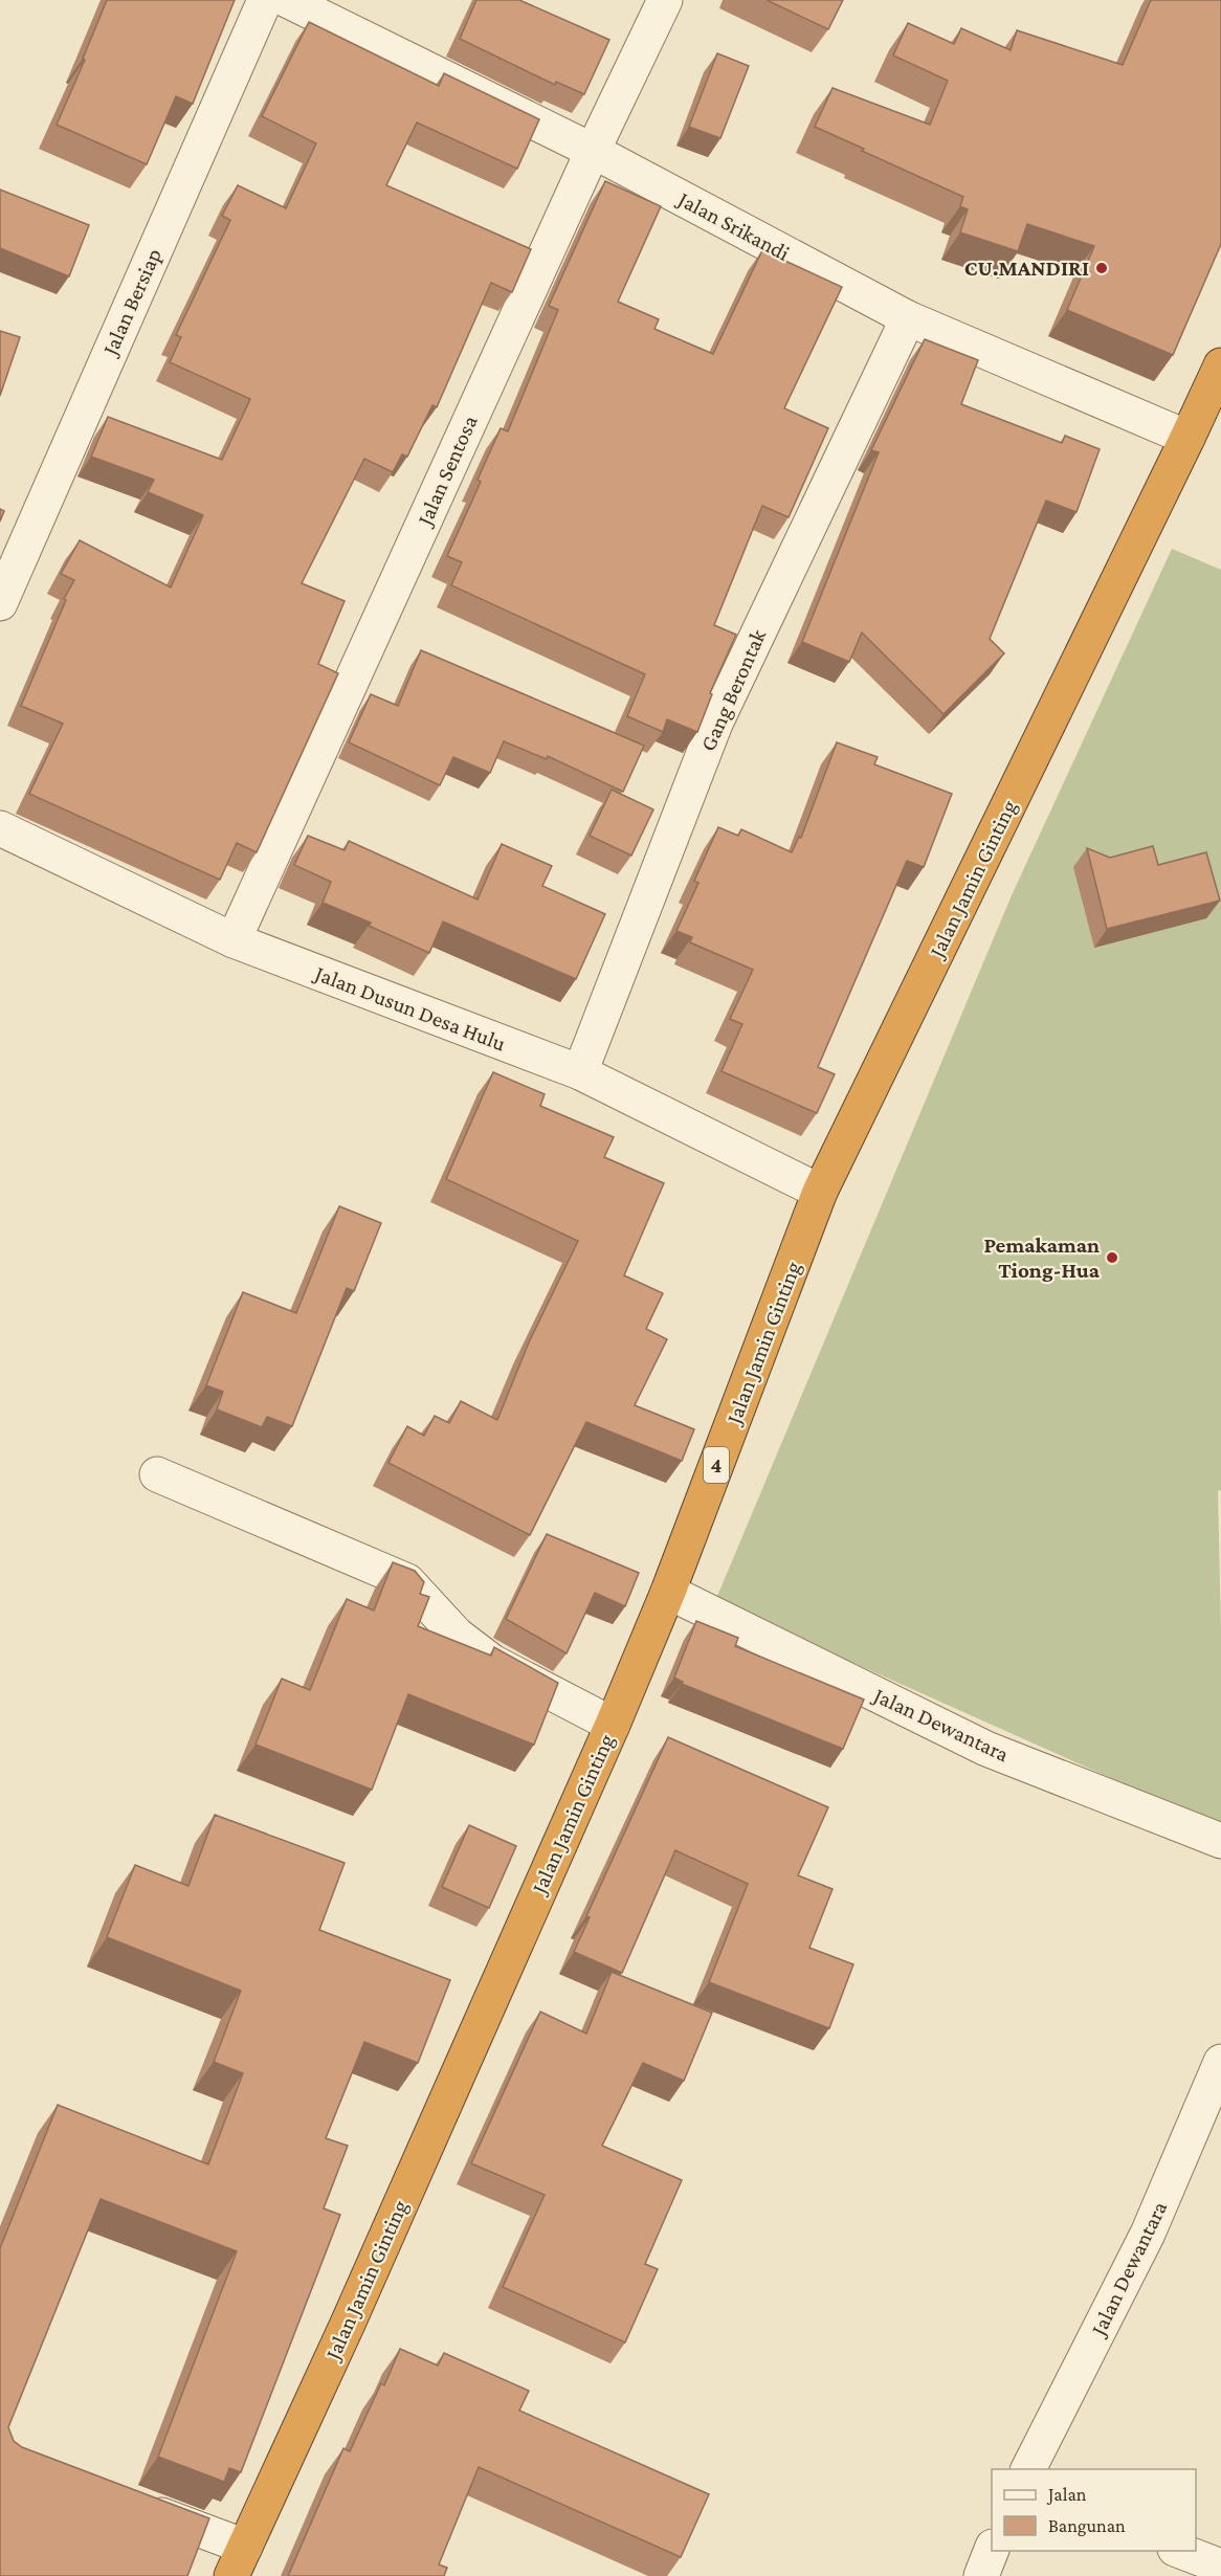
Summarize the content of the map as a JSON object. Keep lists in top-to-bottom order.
{
  "streets": {
    "highway": ["Jalan Jamin Ginting", "4"],
    "street": [
      "Jalan Srikandi",
      "Jalan Bersiap",
      "Jalan Sentosa",
      "Gang Berontak",
      "Jalan Dusun Desa Hulu",
      "Jalan Dewantara"
    ]
  },
  "crossings": [
    ["Jalan Srikandi", "Jalan Sentosa"],
    ["Jalan Srikandi", "Gang Berontak"],
    ["Jalan Srikandi", "Jalan Jamin Ginting"],
    ["Jalan Sentosa", "Jalan Dusun Desa Hulu"],
    ["Gang Berontak", "Jalan Dusun Desa Hulu"],
    ["Jalan Jamin Ginting", "Jalan Dusun Desa Hulu"],
    ["Jalan Jamin Ginting", "Jalan Dewantara"]
  ],
  "places": ["CU.MANDIRI", "Pemakaman Tiong-Hua"],
  "legend": ["Jalan", "Bangunan"]
}
